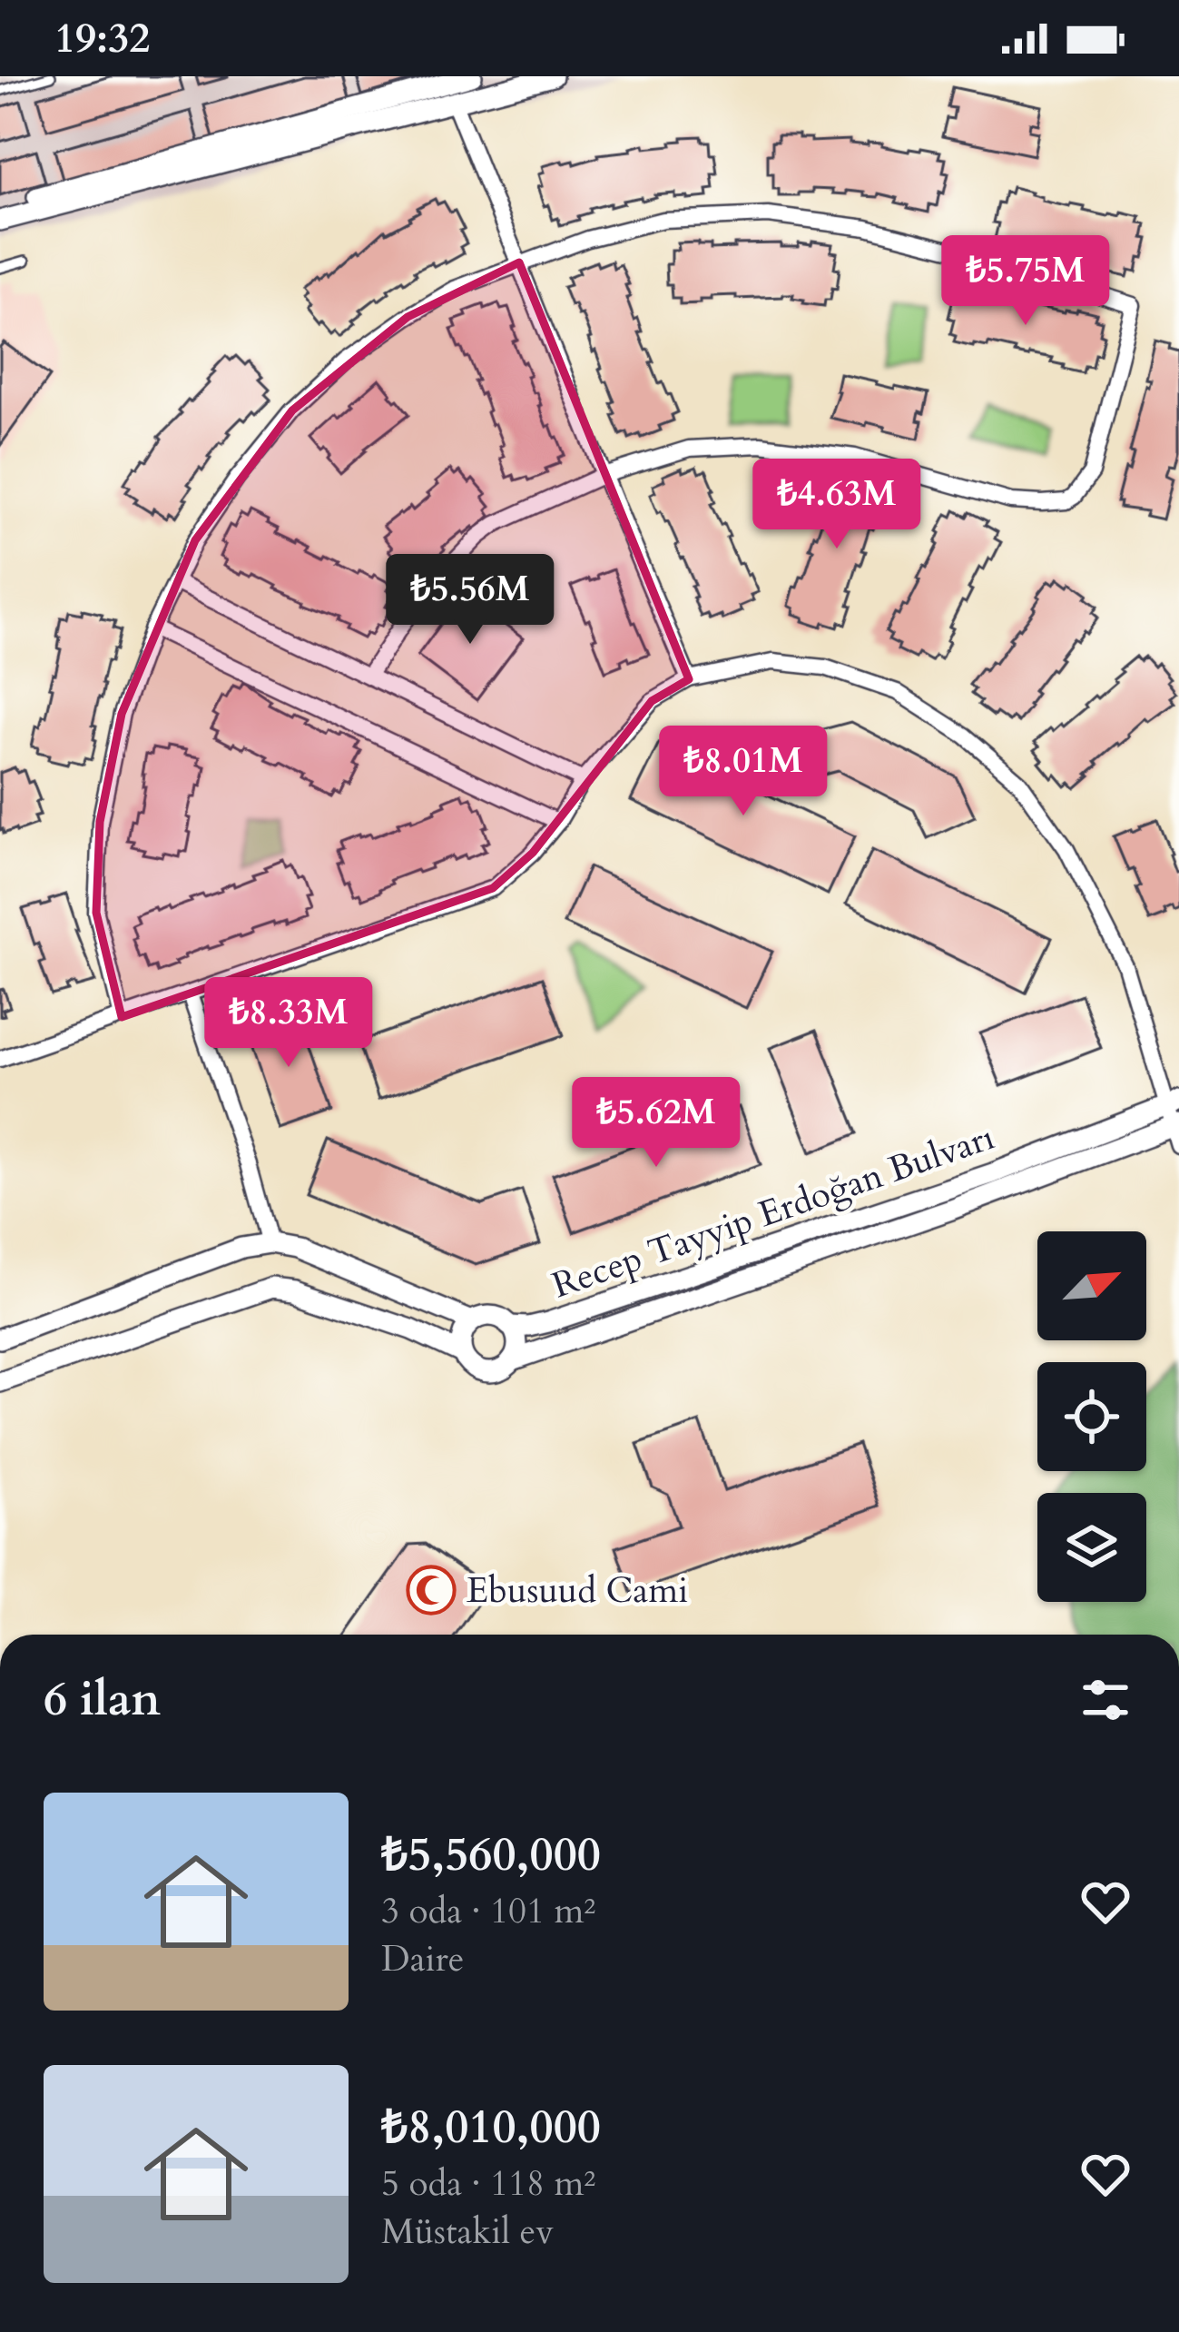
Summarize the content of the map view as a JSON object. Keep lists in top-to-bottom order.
{
  "streets": {
    "street": ["Recep Tayyip Erdoğan Bulvarı"]
  },
  "places": {
    "mosque": ["Ebusuud Cami"]
  },
  "north": "top right",
  "page": {
    "status": "19:32",
    "price": [
      "₺5.75M",
      "₺4.63M",
      "₺5.56M",
      "₺8.01M",
      "₺8.33M",
      "₺5.62M"
    ],
    "heading": "6 ilan",
    "list": [
      {
        "name": "₺5,560,000",
        "note": "3 oda · 101 m² · Daire"
      },
      {
        "name": "₺8,010,000",
        "note": "5 oda · 118 m² · Müstakil ev"
      }
    ]
  }
}
